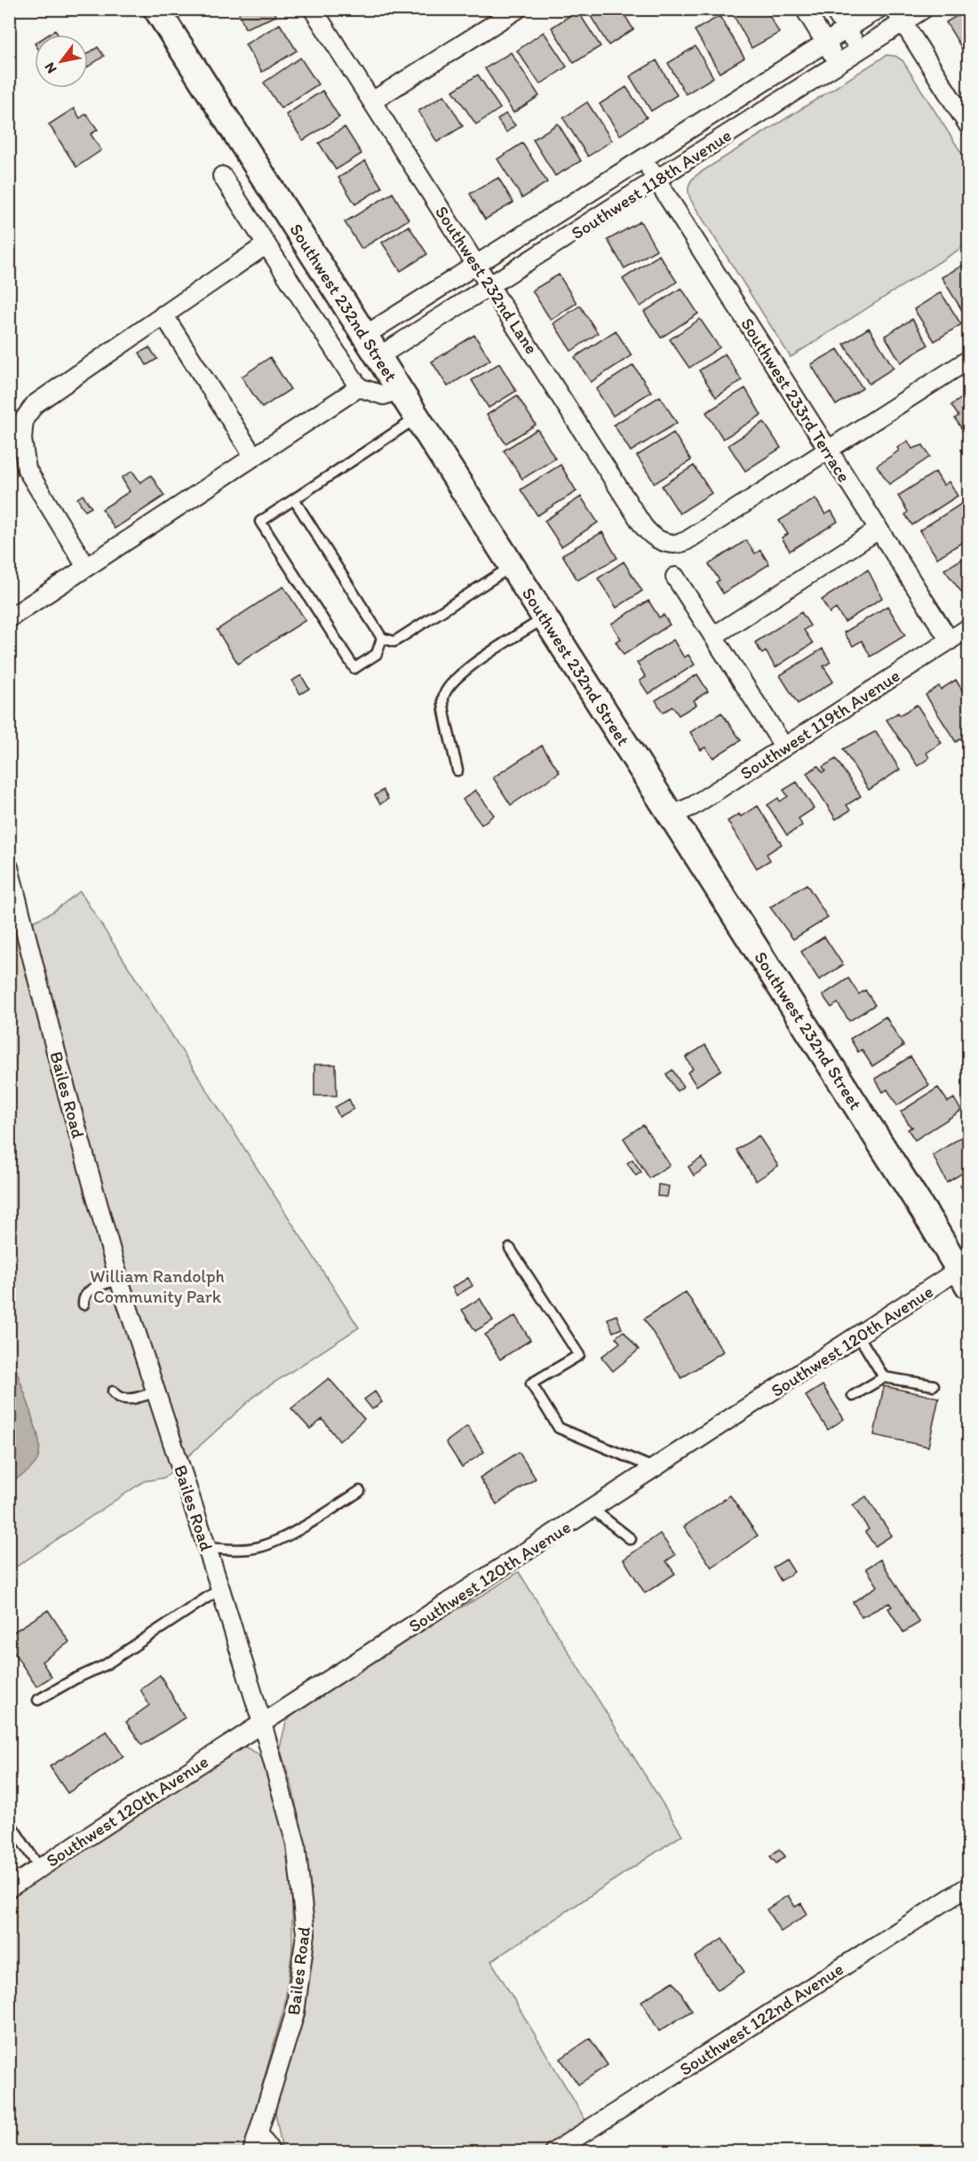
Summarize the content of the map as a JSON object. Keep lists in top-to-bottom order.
{
  "streets": {
    "street": [
      "Southwest 118th Avenue",
      "Southwest 232nd Lane",
      "Southwest 232nd Street",
      "Southwest 233rd Terrace",
      "Southwest 119th Avenue",
      "Bailes Road",
      "Southwest 120th Avenue",
      "Southwest 122nd Avenue"
    ]
  },
  "crossings": [
    ["Southwest 118th Avenue", "Southwest 232nd Lane"],
    ["Southwest 118th Avenue", "Southwest 232nd Street"],
    ["Southwest 118th Avenue", "Southwest 233rd Terrace"],
    ["Southwest 232nd Lane", "Southwest 233rd Terrace"],
    ["Southwest 232nd Street", "Southwest 119th Avenue"],
    ["Southwest 232nd Street", "Southwest 120th Avenue"],
    ["Southwest 233rd Terrace", "Southwest 119th Avenue"],
    ["Bailes Road", "Southwest 120th Avenue"]
  ],
  "parks": ["William Randolph Community Park"],
  "north": "bottom left"
}
